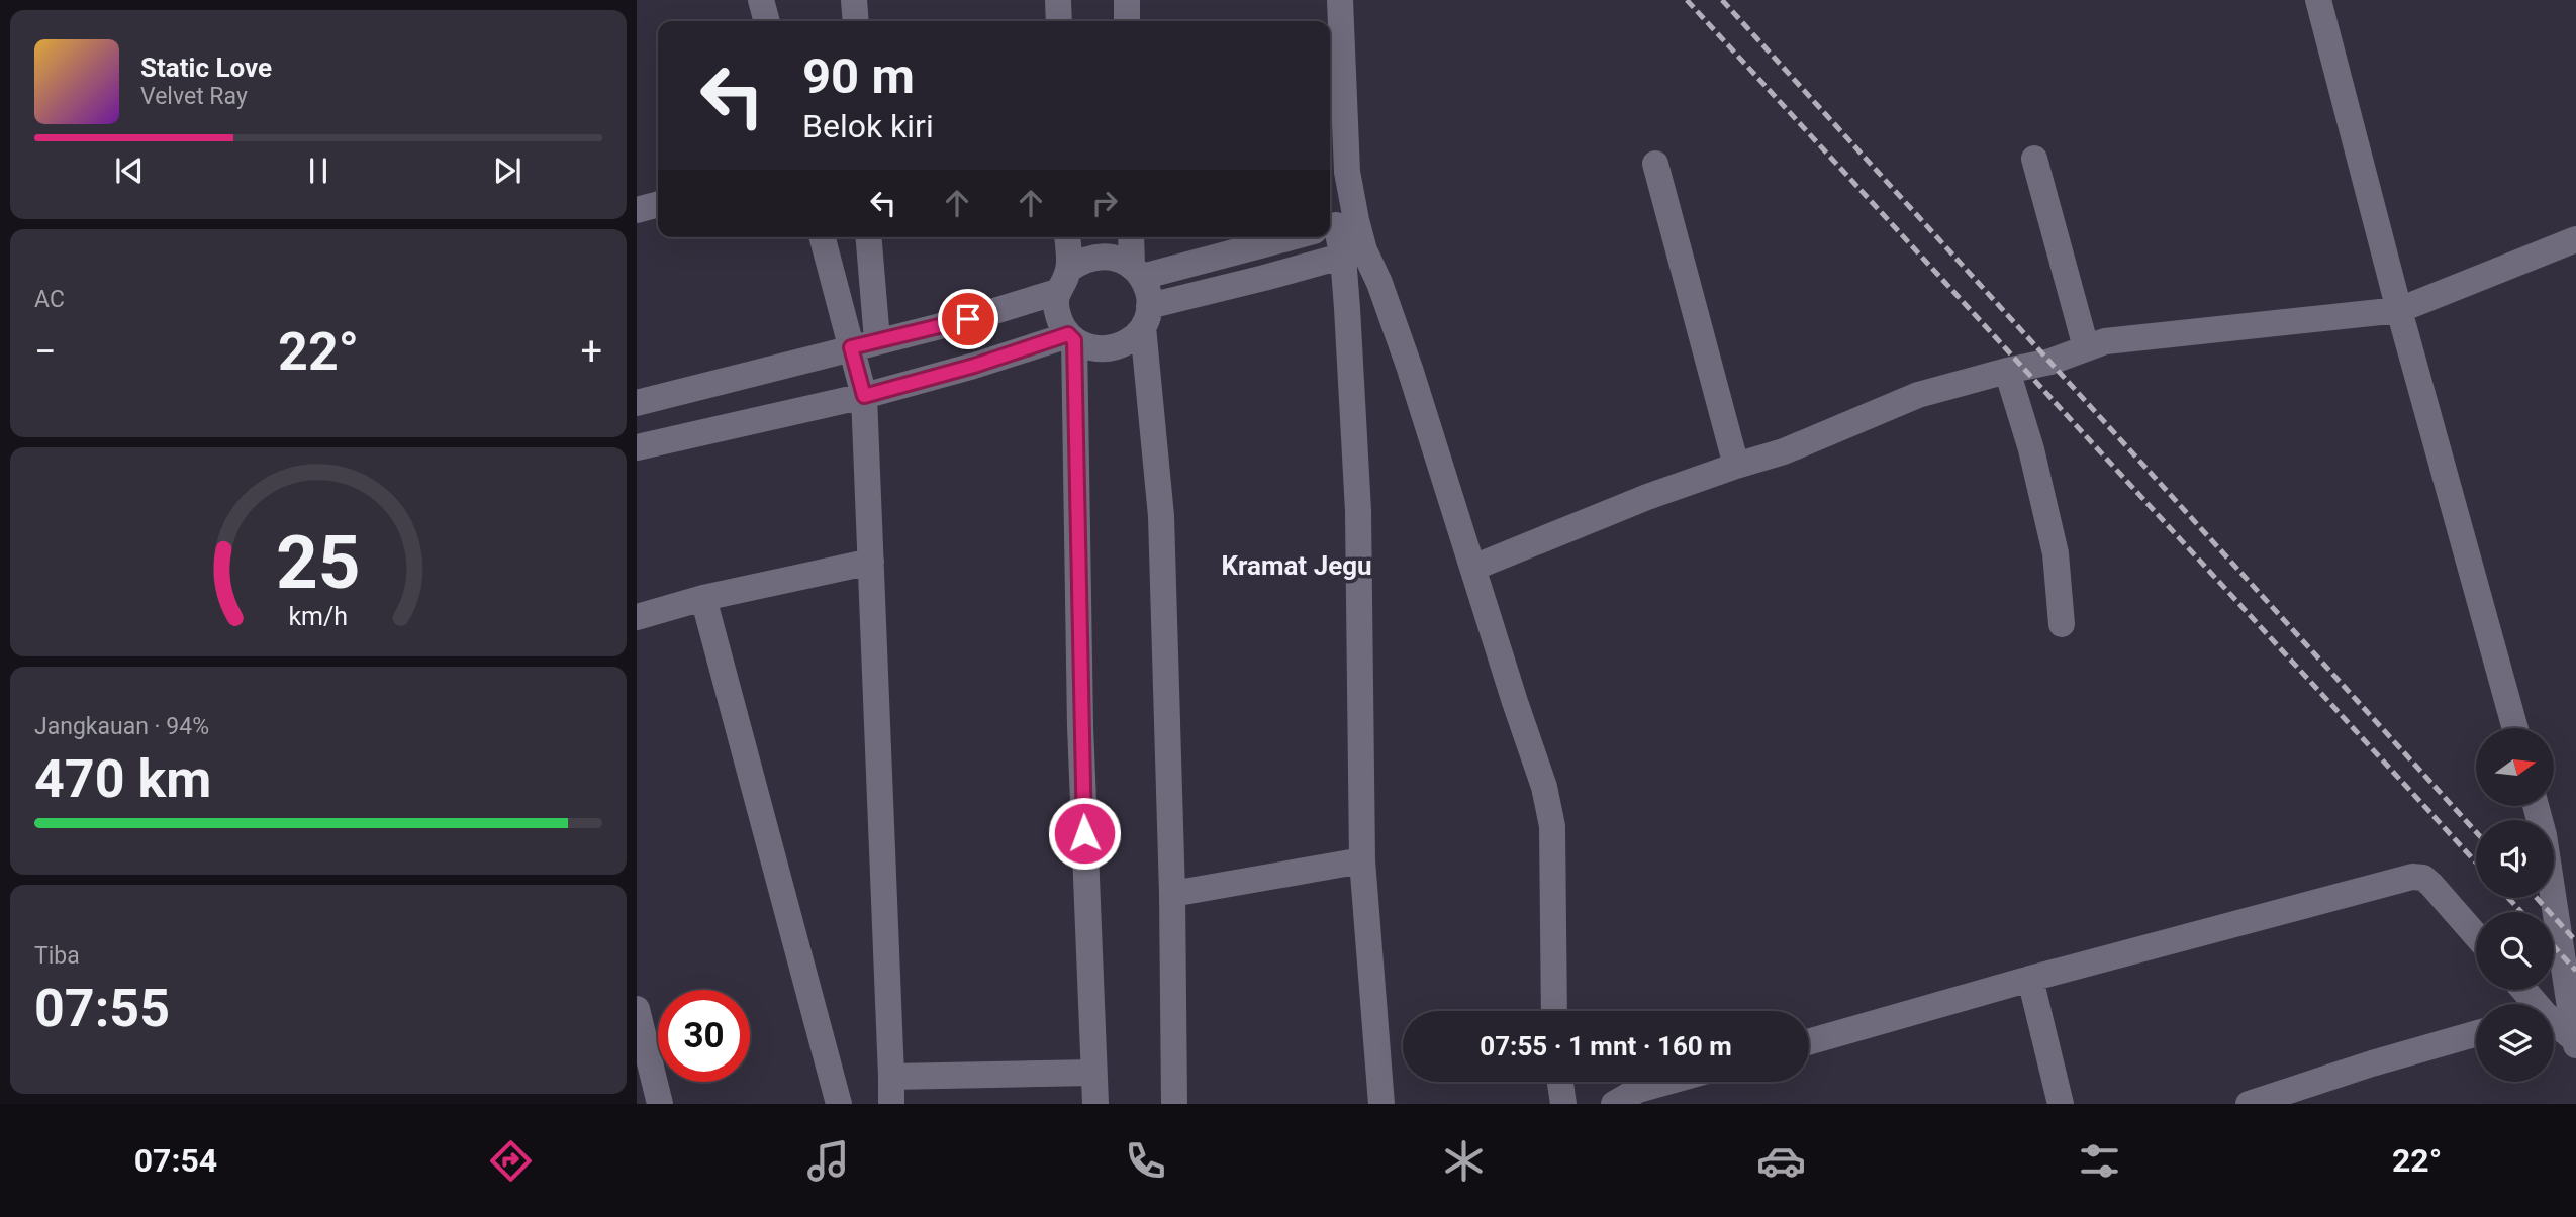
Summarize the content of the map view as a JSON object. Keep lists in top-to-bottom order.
{
  "districts": ["Kramat Jegu"],
  "north": "right",
  "page": {
    "turn": ["90 m", "Belok kiri"],
    "song": ["Static Love", "Velvet Ray"],
    "tile": [
      "AC",
      ["Jangkauan · 94%", "470 km"],
      ["Tiba", "07:55"]
    ],
    "heat": ["−", "22°", "+"],
    "limit": "30",
    "trip": "07:55 · 1 mnt · 160 m",
    "tabs": ["07:54", "22°"],
    "gauge": ["25", "km/h"]
  }
}
